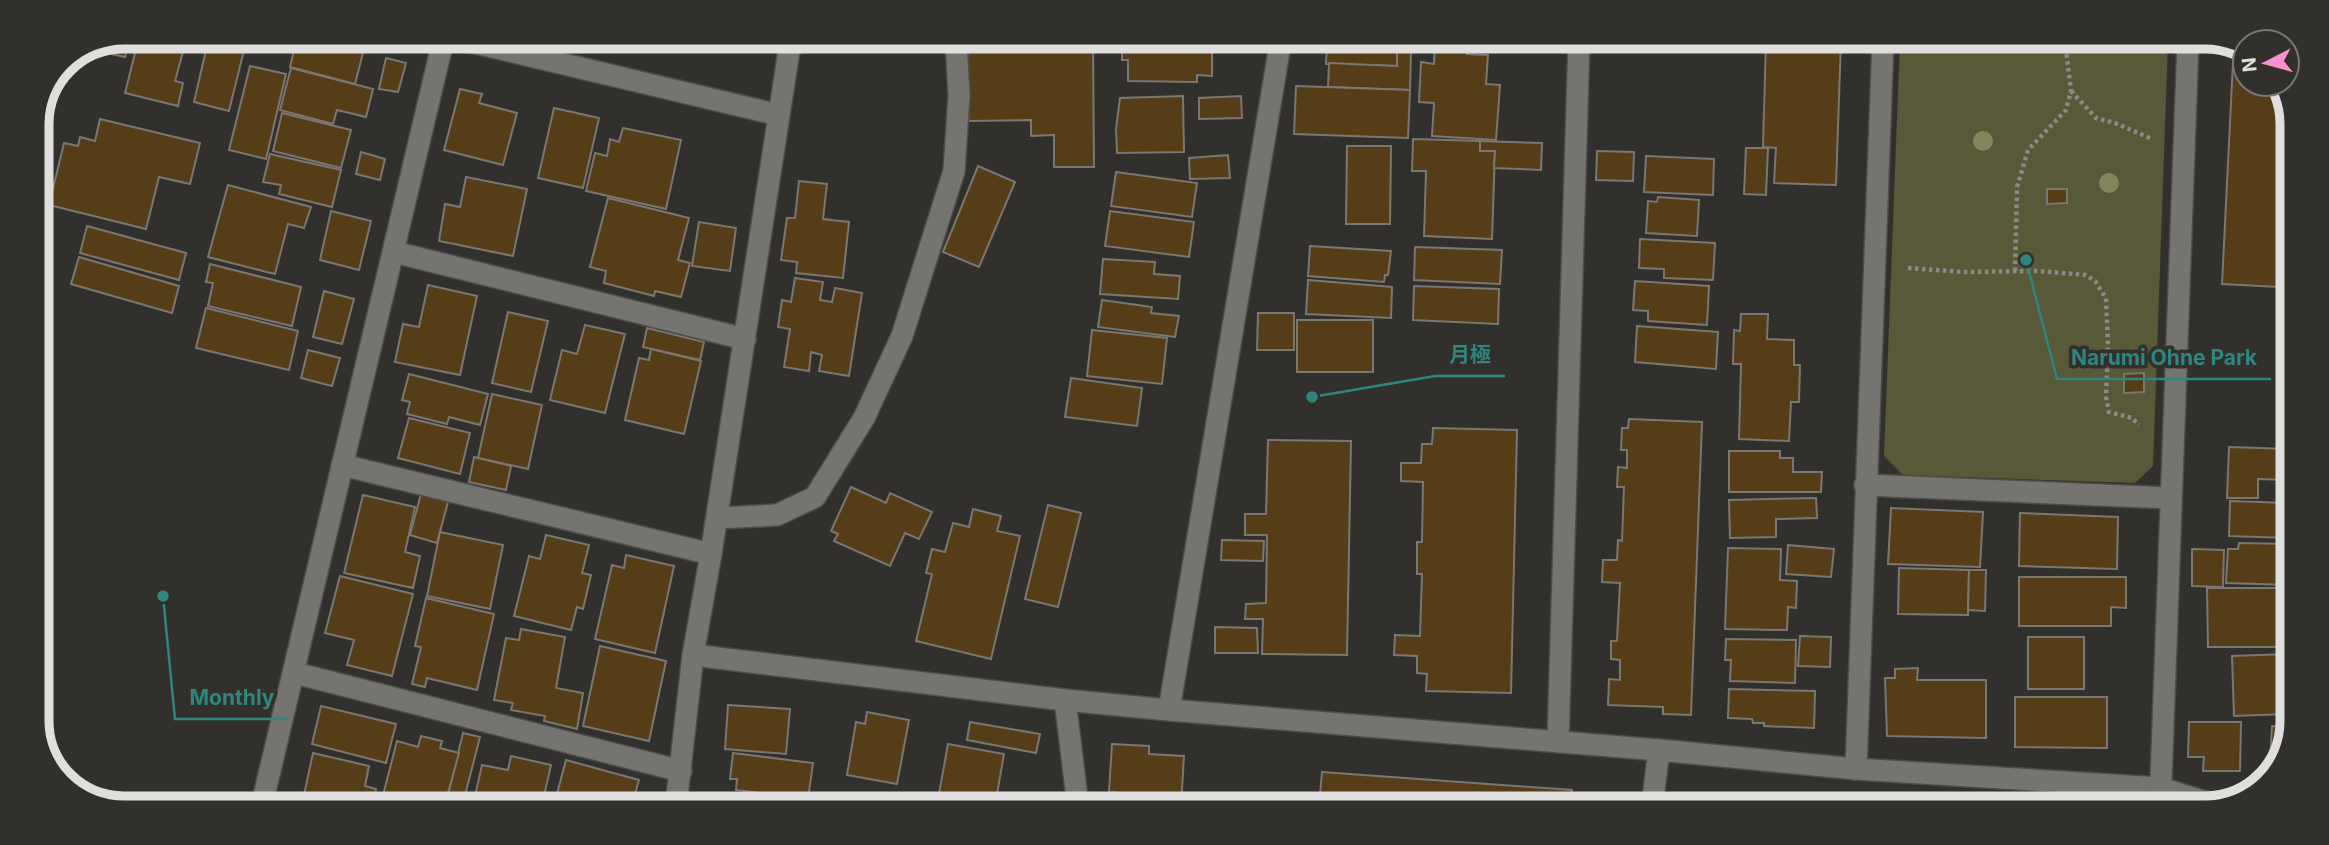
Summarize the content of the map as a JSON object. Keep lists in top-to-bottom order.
{
  "places": ["Narumi Ohne Park", "月極", "Monthly"],
  "north": "left"
}
